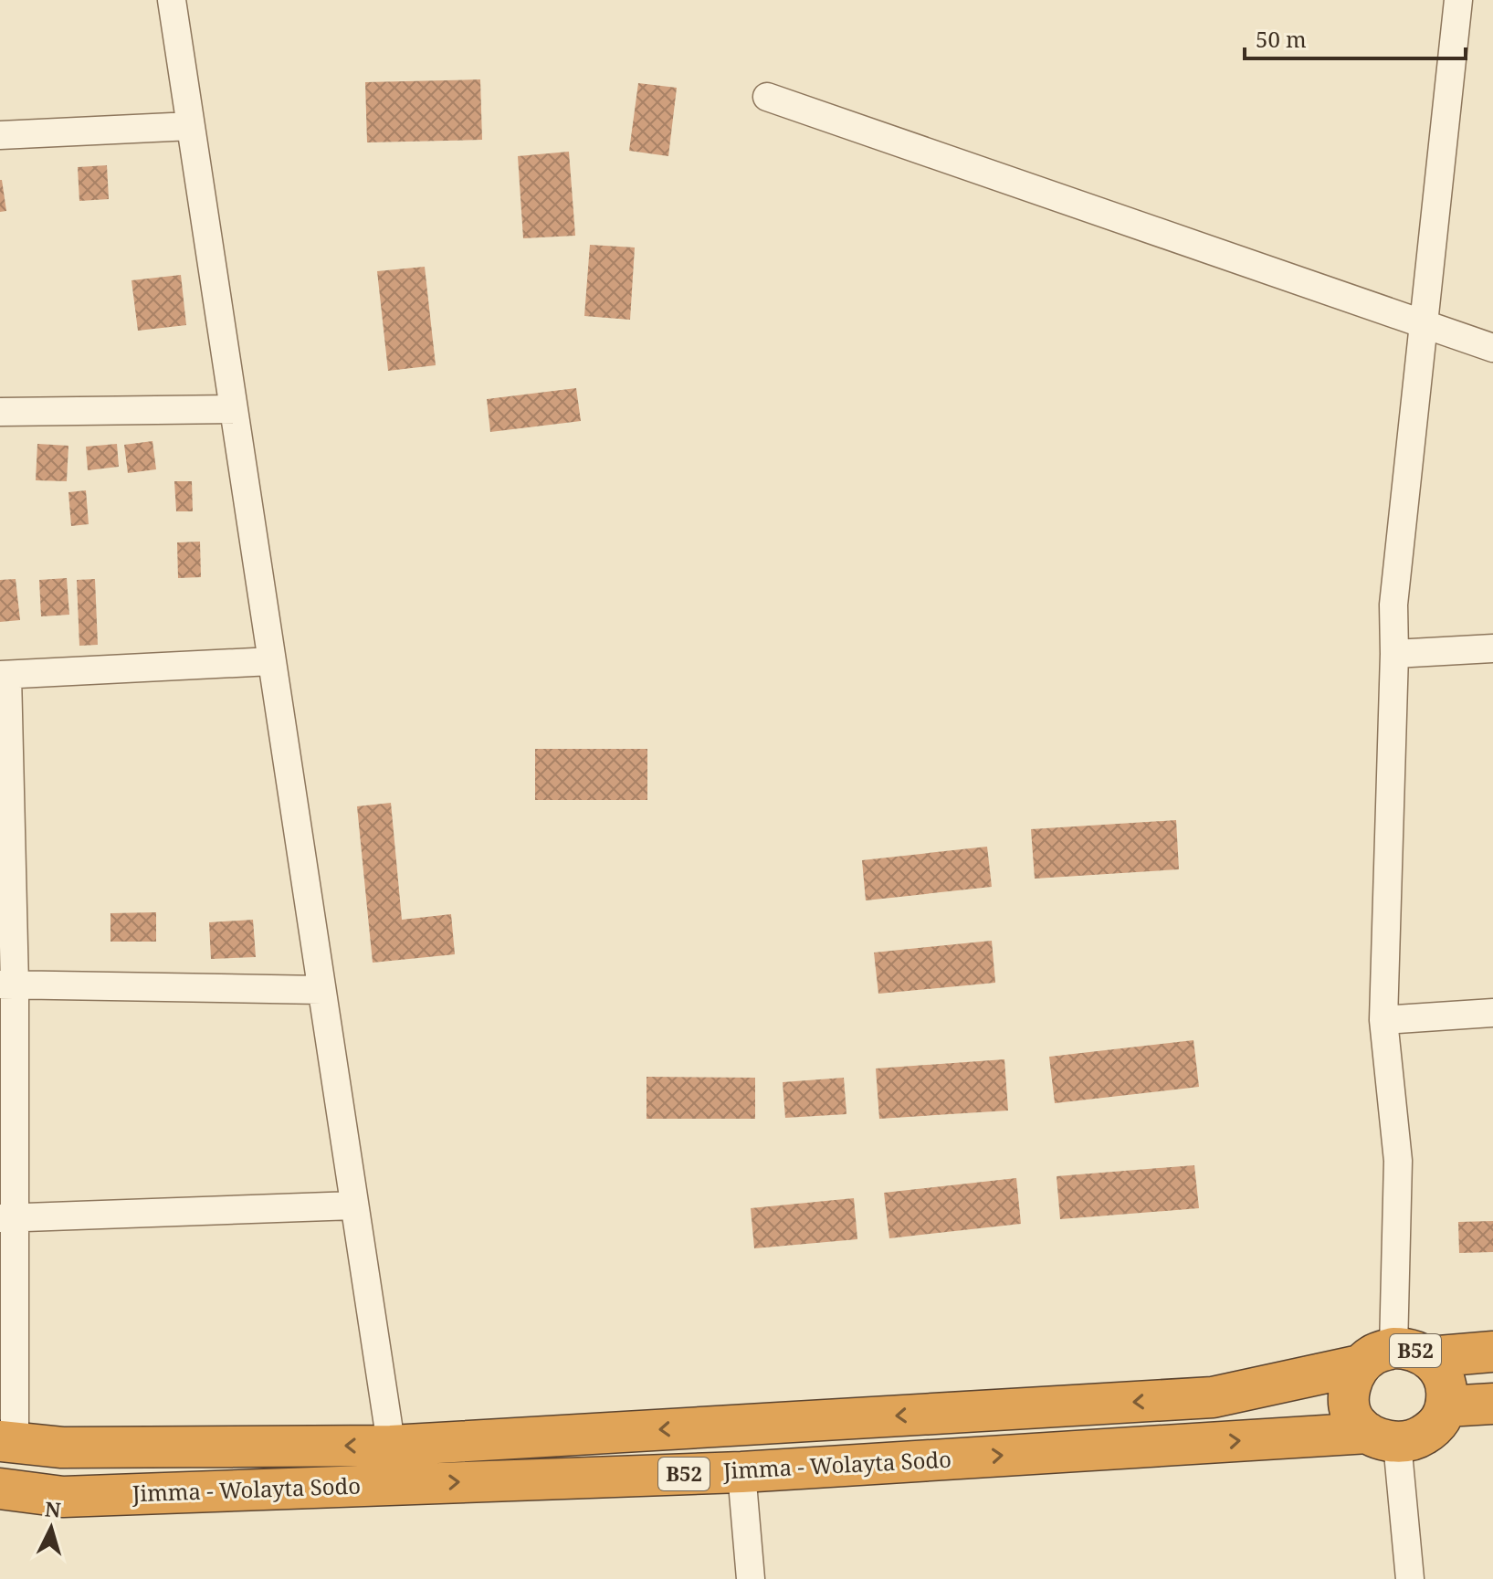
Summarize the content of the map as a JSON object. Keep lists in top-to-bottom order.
{
  "streets": {
    "highway": ["B52", "Jimma - Wolayta Sodo"]
  },
  "crossings": [
    ["B52", "Jimma - Wolayta Sodo"]
  ],
  "scale_bar": "50 m",
  "north": "top"
}
